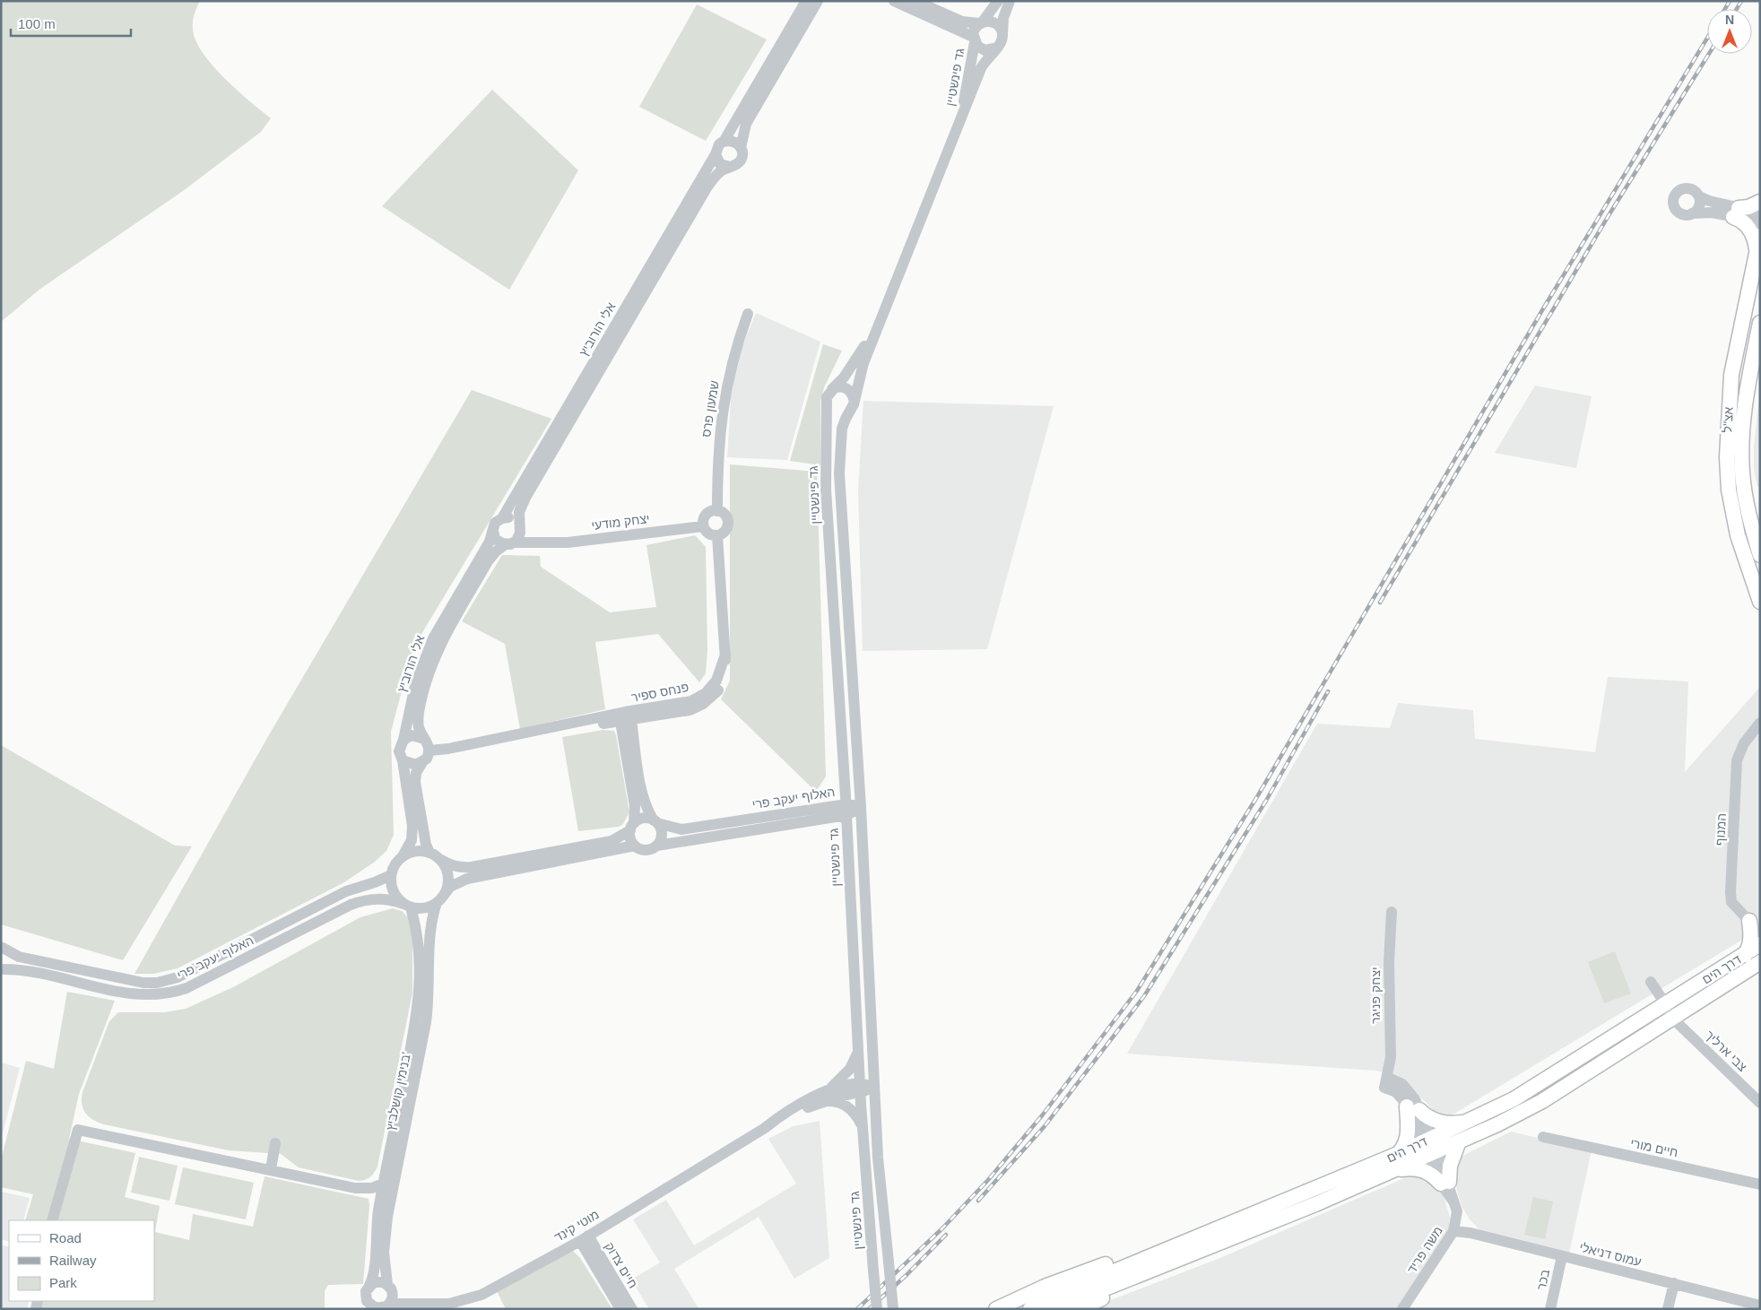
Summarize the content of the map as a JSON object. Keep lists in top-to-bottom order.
{
  "streets": {
    "main road": ["אצ\"ל", "דרך הים"],
    "street": [
      "גד פינשטיין",
      "אלי הורוביץ",
      "שמעון פרס",
      "יצחק מודעי",
      "פנחס ספיר",
      "האלוף יעקב פרי",
      "המנוף",
      "יצחק פניגר",
      "צבי ארליך",
      "בנימין קושלביץ'",
      "חיים מורי",
      "מוטי קינד",
      "משה פריד",
      "עמוס דניאלי",
      "חיים צדוק",
      "בכר"
    ]
  },
  "crossings": [
    ["גד פינשטיין", "האלוף יעקב פרי"],
    ["גד פינשטיין", "מוטי קינד"],
    ["אלי הורוביץ", "יצחק מודעי"],
    ["אלי הורוביץ", "פנחס ספיר"],
    ["שמעון פרס", "יצחק מודעי"],
    ["שמעון פרס", "פנחס ספיר"],
    ["יצחק מודעי", "פנחס ספיר"],
    ["האלוף יעקב פרי", "בנימין קושלביץ'"],
    ["דרך הים", "יצחק פניגר"],
    ["דרך הים", "צבי ארליך"],
    ["דרך הים", "משה פריד"],
    ["יצחק פניגר", "משה פריד"],
    ["בנימין קושלביץ'", "מוטי קינד"],
    ["מוטי קינד", "חיים צדוק"],
    ["משה פריד", "עמוס דניאלי"],
    ["עמוס דניאלי", "בכר"]
  ],
  "legend": ["Road", "Railway", "Park"],
  "scale_bar": "100 m",
  "north": "top"
}
